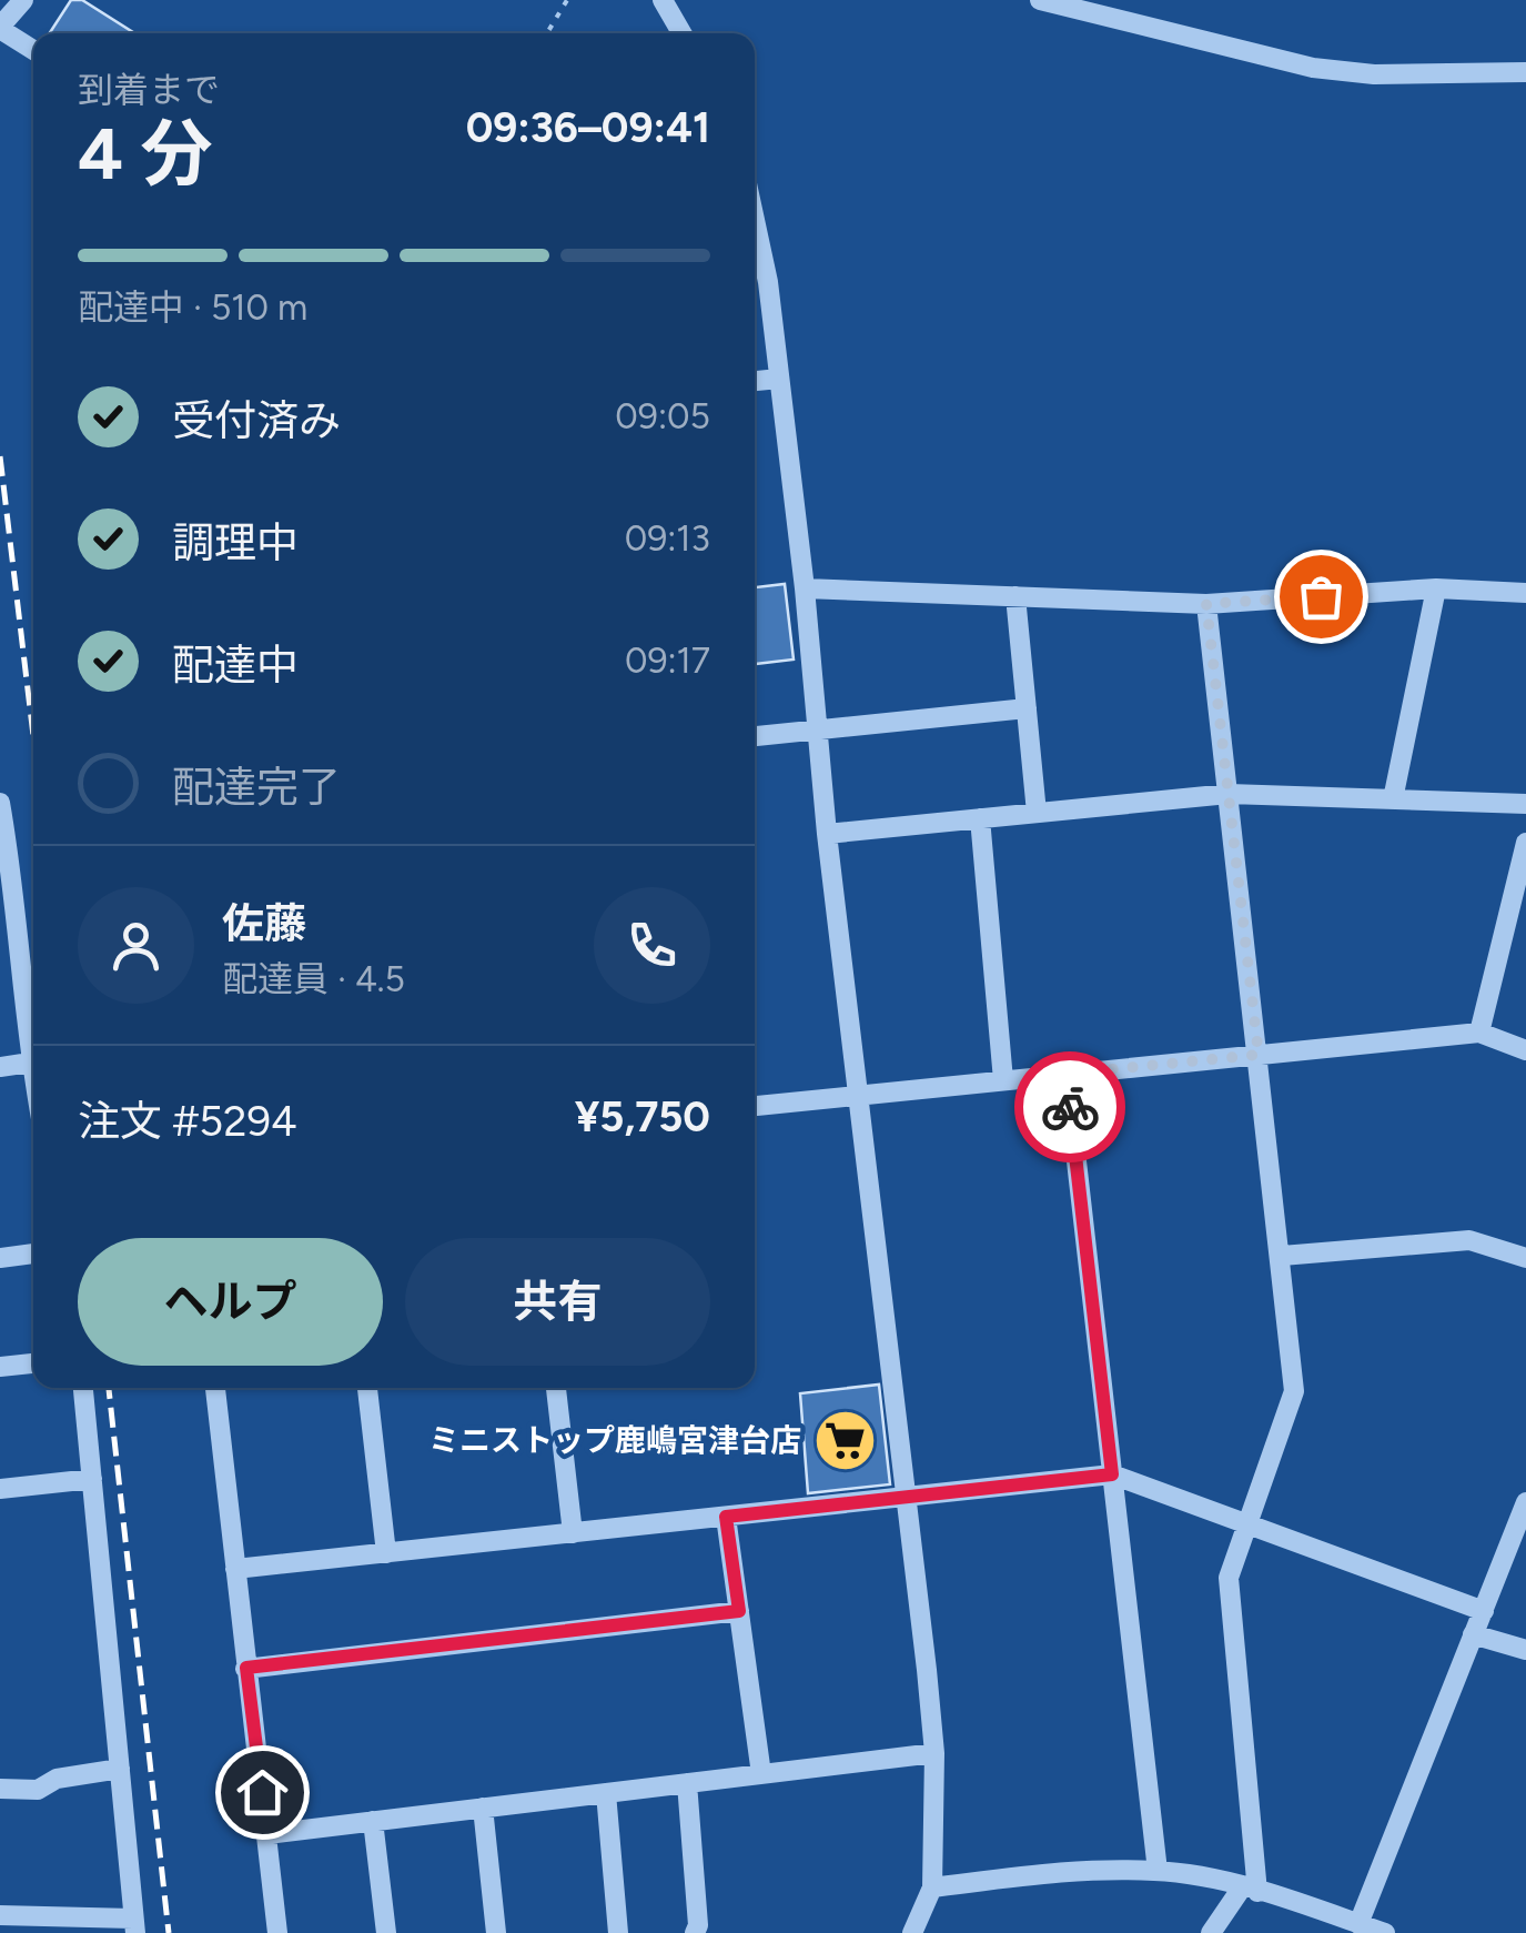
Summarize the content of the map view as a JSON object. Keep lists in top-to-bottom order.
{
  "places": {
    "supermarket": ["ミニストップ鹿嶋宮津台店"]
  },
  "page": {
    "heading": ["4 分", "到着まで", "09:36–09:41"],
    "panel": [
      "佐藤",
      "配達員 · 4.5",
      "注文 #5294",
      "¥5,750"
    ],
    "bar": "配達中 · 510 m",
    "list": [
      ["受付済み", "09:05"],
      ["調理中", "09:13"],
      ["配達中", "09:17"],
      "配達完了"
    ],
    "buttons": ["ヘルプ", "共有"]
  }
}
